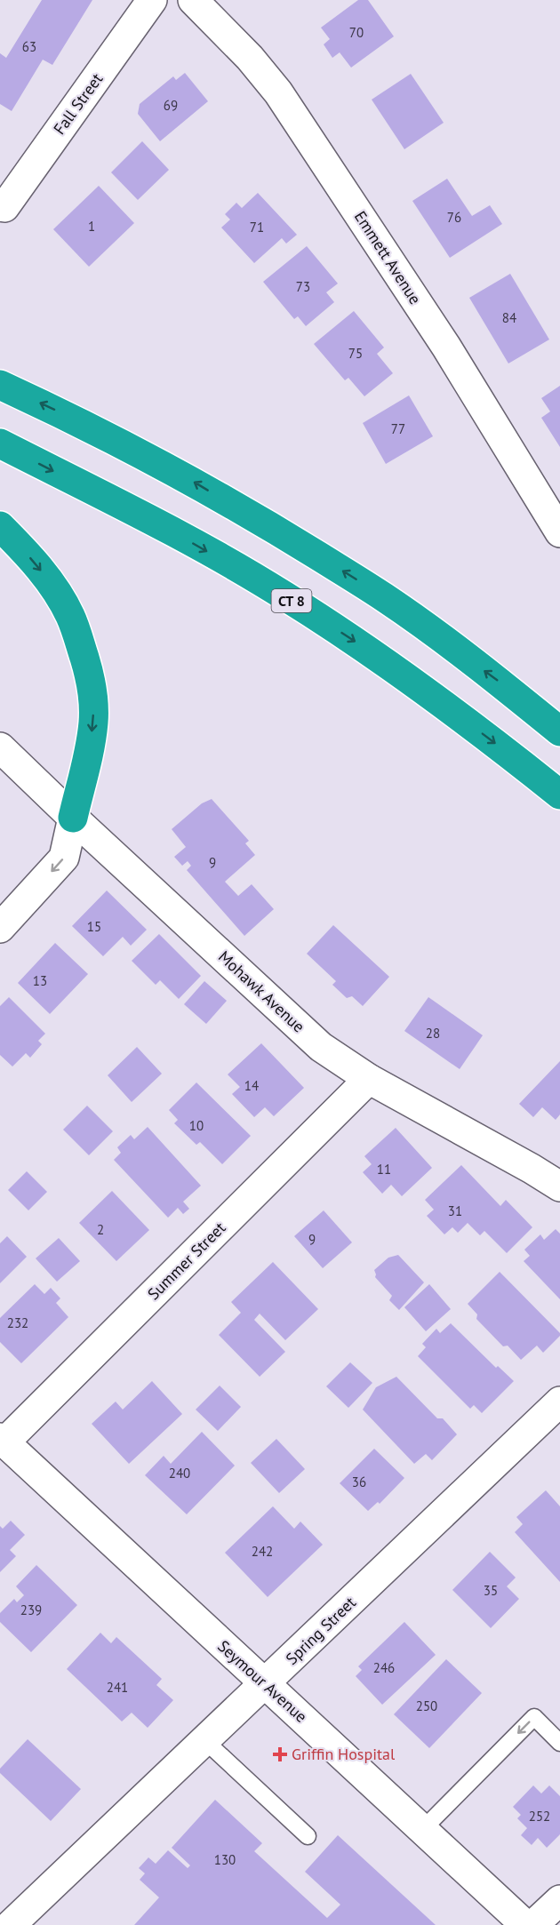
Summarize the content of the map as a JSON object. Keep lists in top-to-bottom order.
{
  "streets": {
    "highway": ["CT 8"],
    "street": [
      "Fall Street",
      "Emmett Avenue",
      "Mohawk Avenue",
      "Summer Street",
      "Spring Street",
      "Seymour Avenue"
    ]
  },
  "crossings": [
    ["Mohawk Avenue", "Summer Street"],
    ["Summer Street", "Seymour Avenue"],
    ["Spring Street", "Seymour Avenue"]
  ],
  "places": {
    "health": ["Griffin Hospital"]
  },
  "house_numbers": [
    "70",
    "63",
    "69",
    "76",
    "1",
    "71",
    "73",
    "84",
    "75",
    "77",
    "9",
    "15",
    "13",
    "28",
    "14",
    "10",
    "11",
    "31",
    "2",
    "9",
    "232",
    "240",
    "36",
    "242",
    "35",
    "239",
    "246",
    "241",
    "250",
    "252",
    "130"
  ]
}
